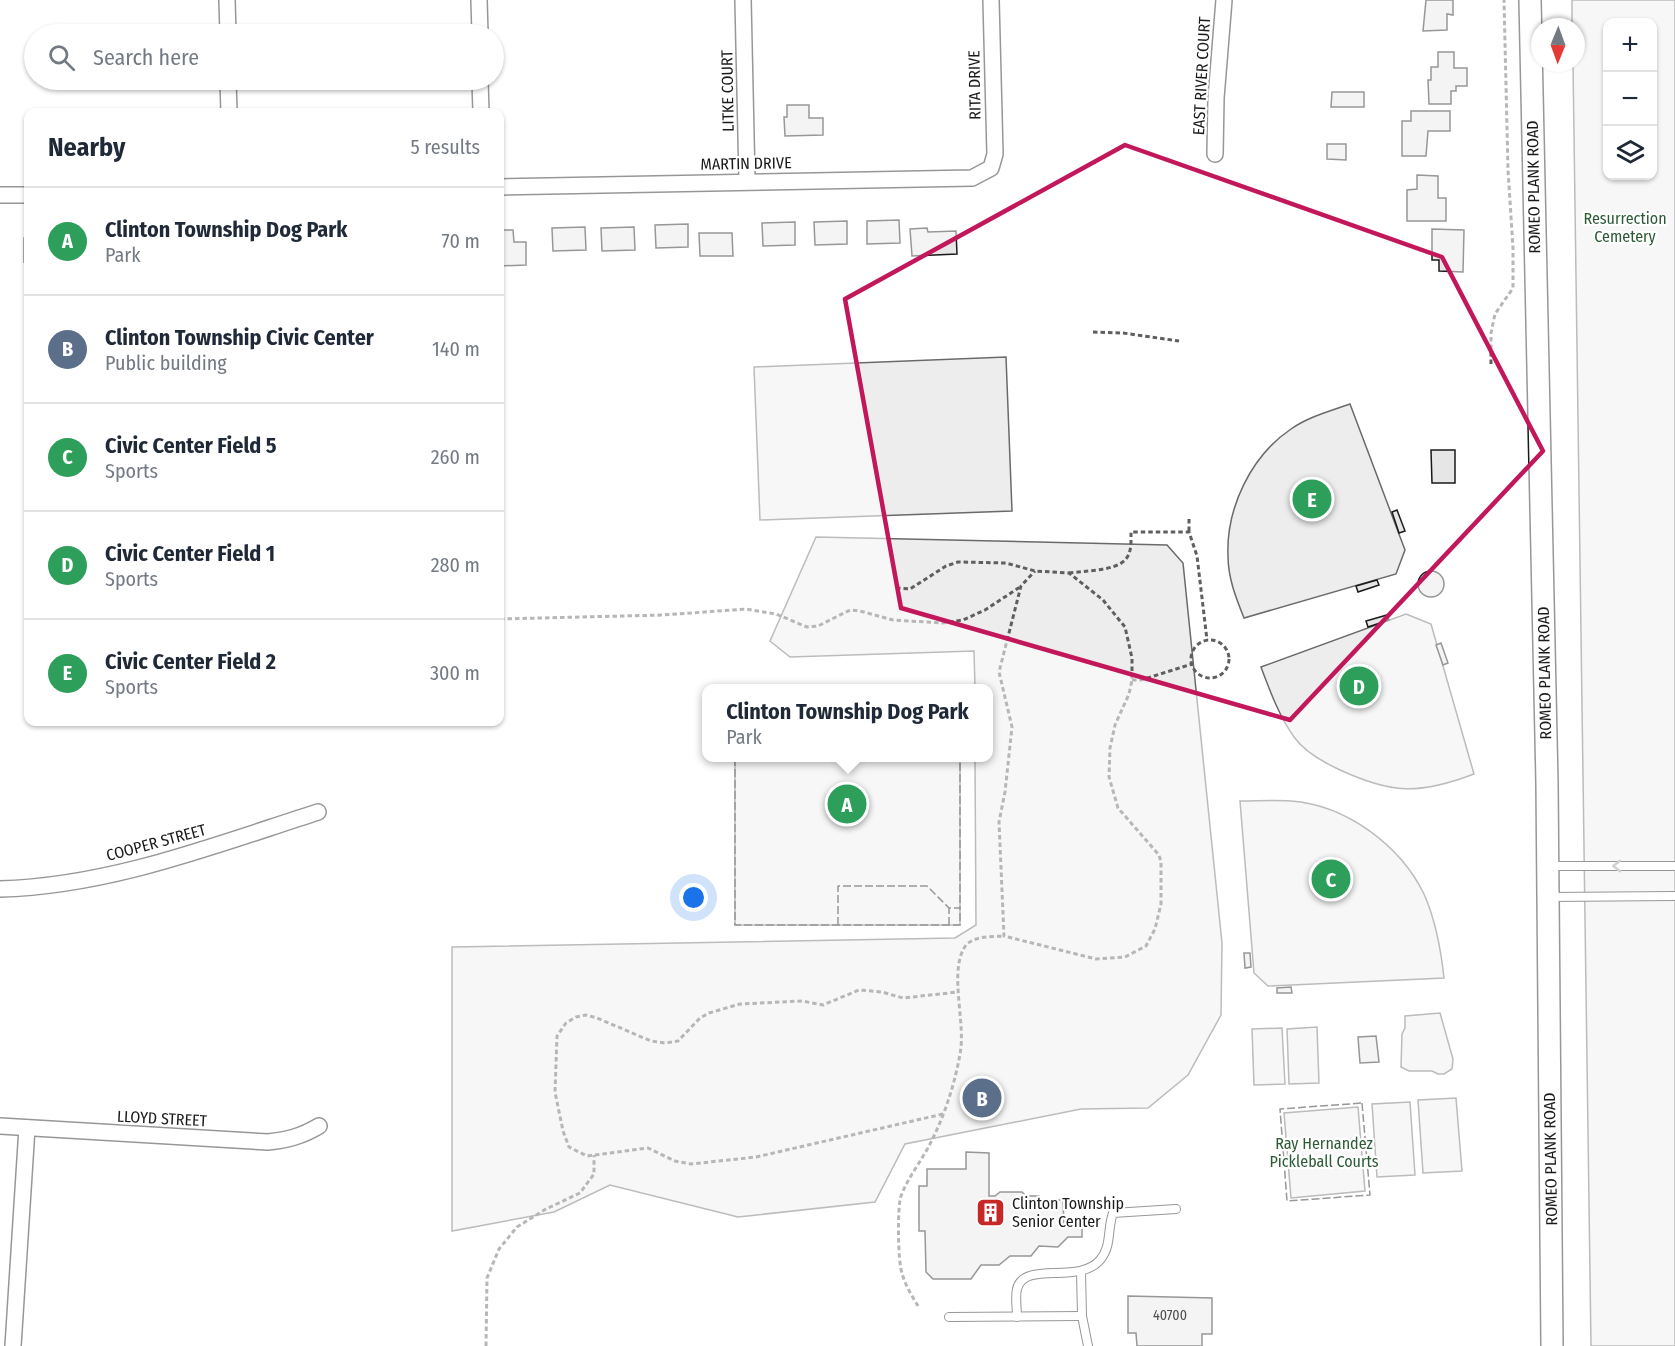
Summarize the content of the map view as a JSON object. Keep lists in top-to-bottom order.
{
  "streets": {
    "street": [
      "EAST RIVER COURT",
      "RITA DRIVE",
      "LITKE COURT",
      "MARTIN DRIVE",
      "ROMEO PLANK ROAD",
      "COOPER STREET",
      "LLOYD STREET"
    ]
  },
  "crossings": [
    ["RITA DRIVE", "MARTIN DRIVE"],
    ["LITKE COURT", "MARTIN DRIVE"]
  ],
  "parks": ["Resurrection Cemetery", "Ray Hernandez Pickleball Courts"],
  "places": {
    "building": ["Clinton Township Senior Center"]
  },
  "house_numbers": ["40700"],
  "north": "bottom",
  "page": {
    "map_buttons": ["+", "−"],
    "search": "Search here",
    "heading": ["Nearby", "5 results"],
    "list": [
      {
        "mark": "A",
        "name": "Clinton Township Dog Park",
        "note": "Park",
        "value": "70 m"
      },
      {
        "mark": "B",
        "name": "Clinton Township Civic Center",
        "note": "Public building",
        "value": "140 m"
      },
      {
        "mark": "C",
        "name": "Civic Center Field 5",
        "note": "Sports",
        "value": "260 m"
      },
      {
        "mark": "D",
        "name": "Civic Center Field 1",
        "note": "Sports",
        "value": "280 m"
      },
      {
        "mark": "E",
        "name": "Civic Center Field 2",
        "note": "Sports",
        "value": "300 m"
      }
    ],
    "pins": [
      "E",
      "D",
      "A",
      "C",
      "B"
    ],
    "popup": ["Clinton Township Dog Park", "Park"]
  }
}
